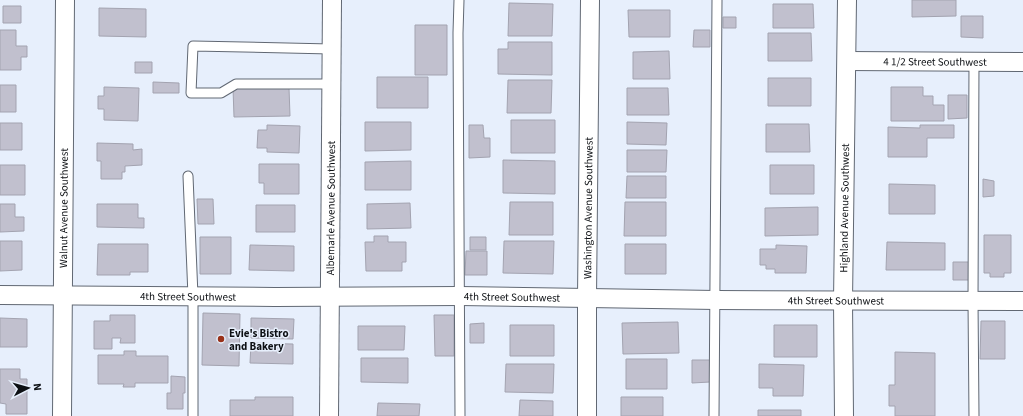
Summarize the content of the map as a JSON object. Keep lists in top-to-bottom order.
{
  "streets": {
    "street": [
      "4 1/2 Street Southwest",
      "Walnut Avenue Southwest",
      "Albemarle Avenue Southwest",
      "Washington Avenue Southwest",
      "Highland Avenue Southwest",
      "4th Street Southwest"
    ]
  },
  "crossings": [
    ["4 1/2 Street Southwest", "Highland Avenue Southwest"],
    ["Walnut Avenue Southwest", "4th Street Southwest"],
    ["Albemarle Avenue Southwest", "4th Street Southwest"],
    ["Washington Avenue Southwest", "4th Street Southwest"],
    ["Highland Avenue Southwest", "4th Street Southwest"]
  ],
  "places": ["Evie's Bistro and Bakery"],
  "north": "right"
}
